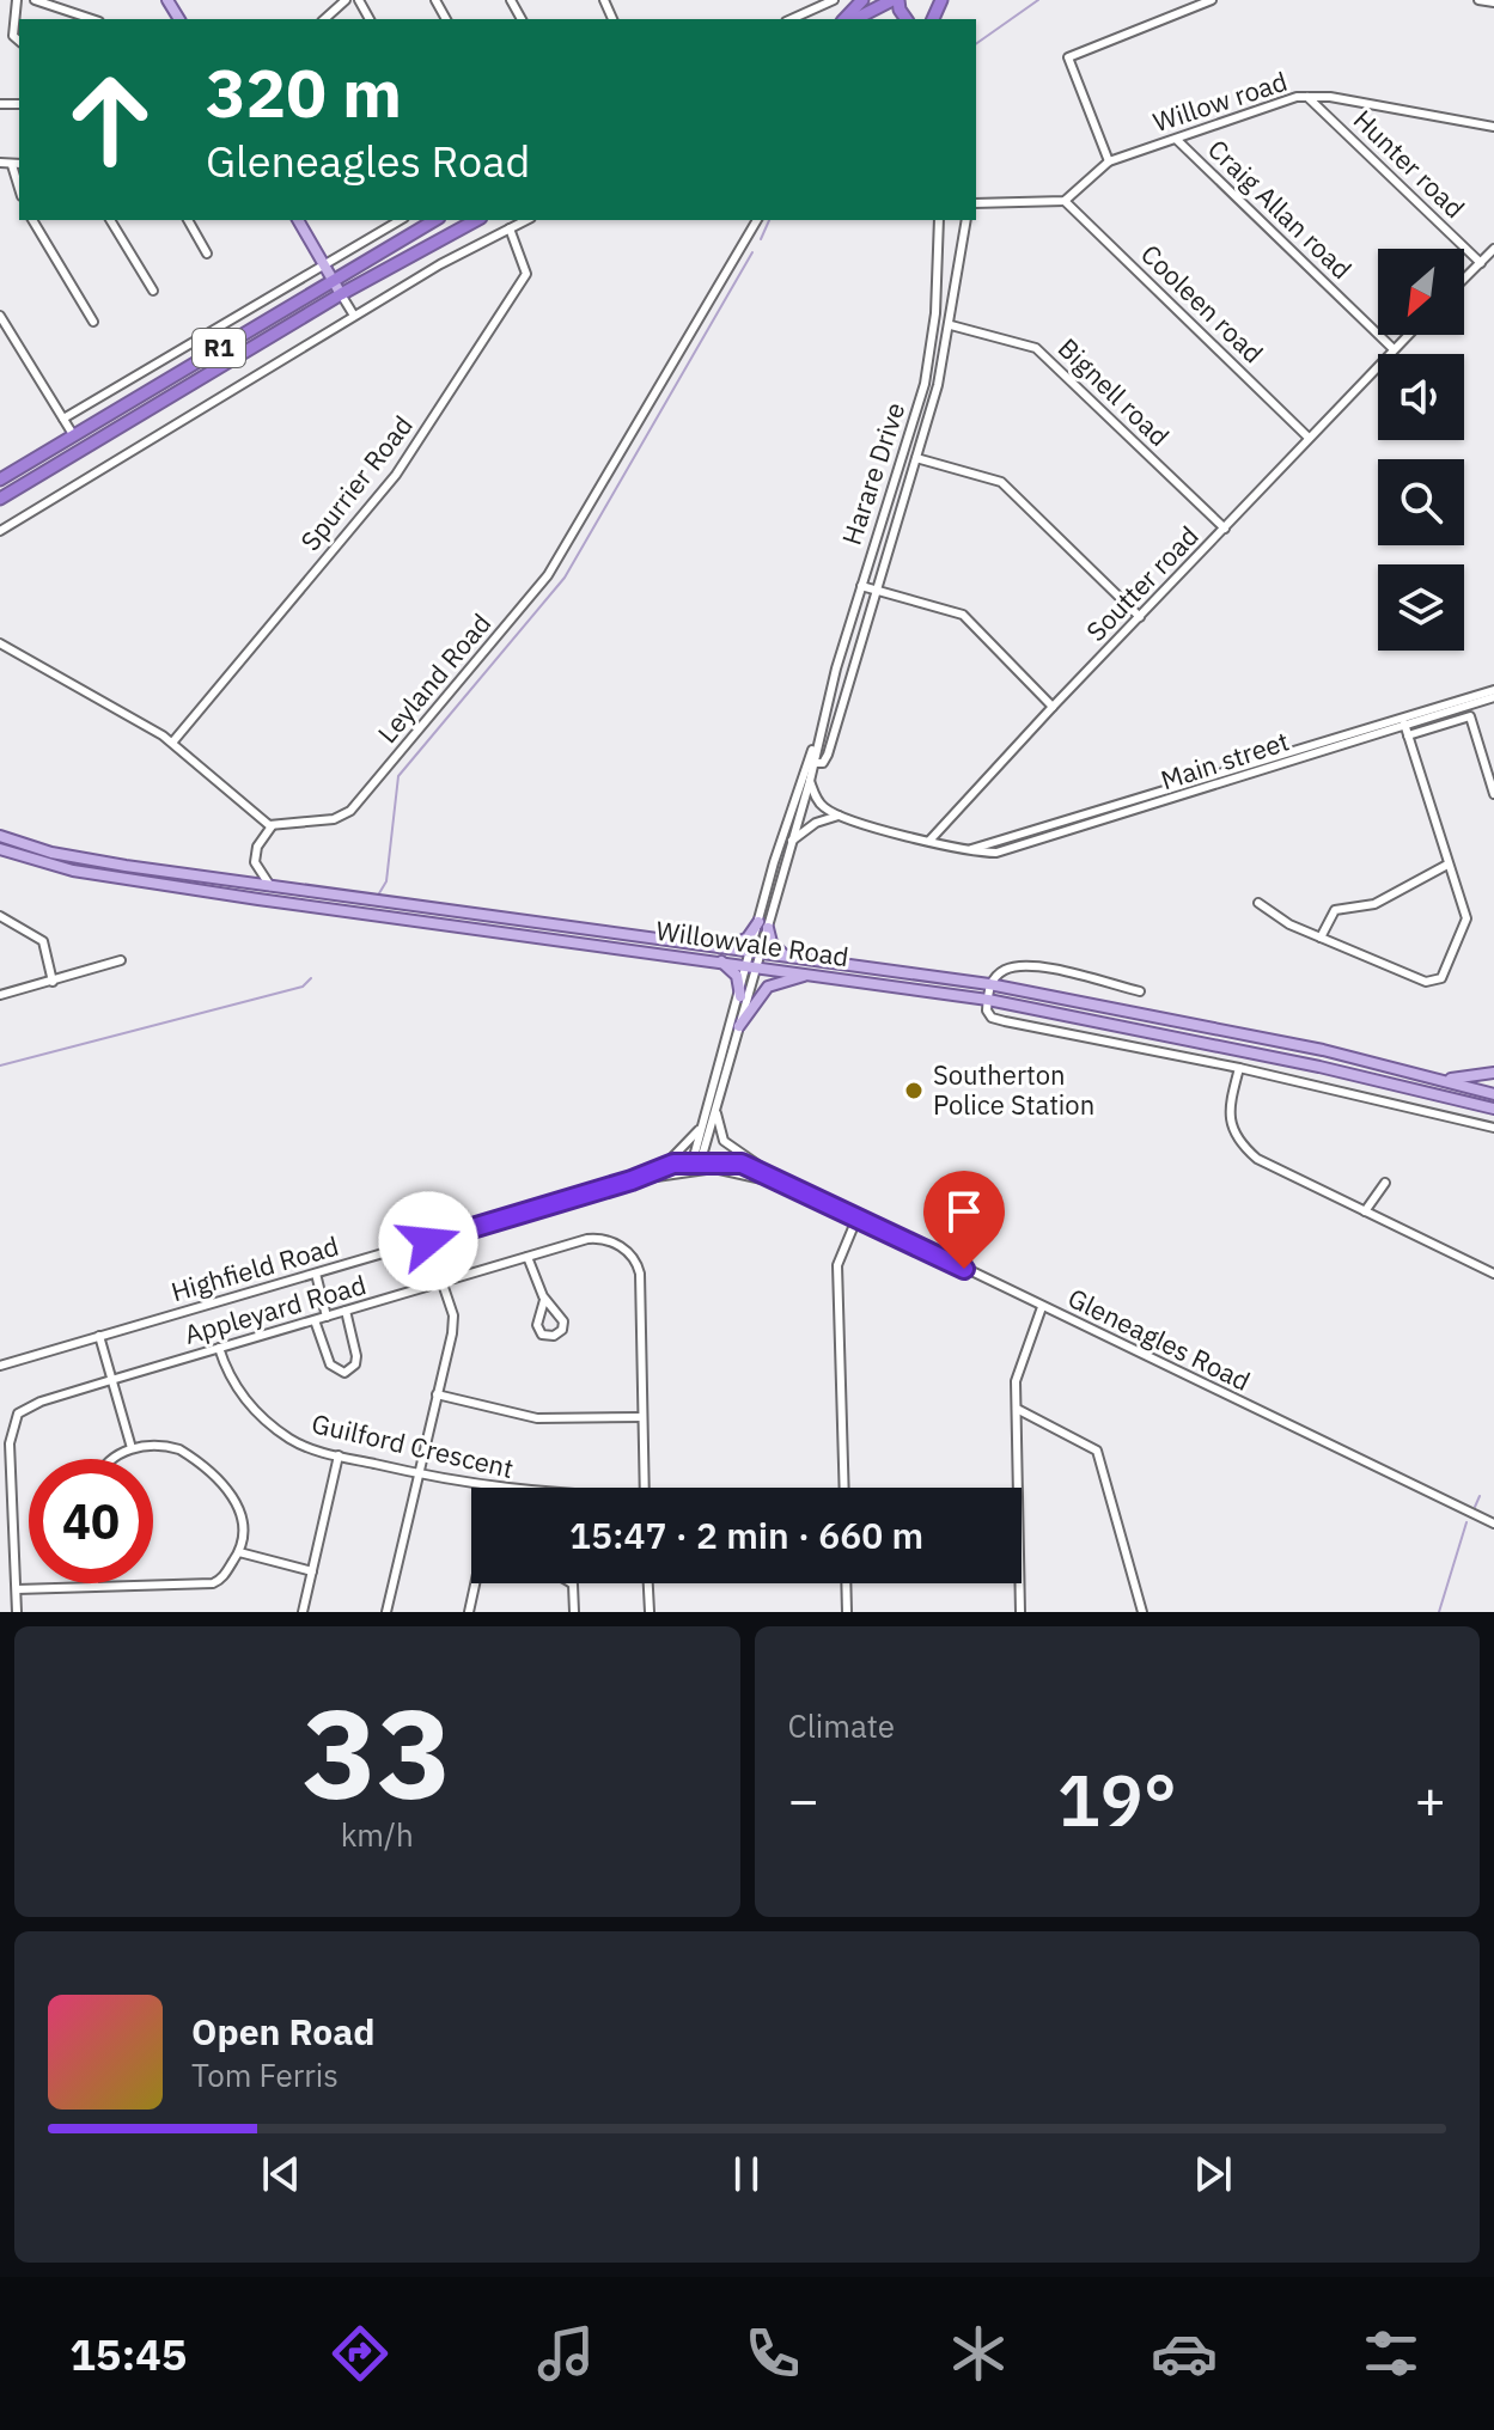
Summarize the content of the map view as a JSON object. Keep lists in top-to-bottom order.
{
  "streets": {
    "highway": ["R1"],
    "main road": ["Willowvale Road"],
    "street": [
      "Willow road",
      "Hunter road",
      "Craig Allan road",
      "Cooleen road",
      "Bignell road",
      "Harare Drive",
      "Spurrier Road",
      "Soutter road",
      "Leyland Road",
      "Main street",
      "Highfield Road",
      "Appleyard Road",
      "Gleneagles Road",
      "Guilford Crescent"
    ]
  },
  "crossings": [
    ["Willow road", "Hunter road"],
    ["Willow road", "Craig Allan road"],
    ["Willow road", "Cooleen road"],
    ["Craig Allan road", "Soutter road"],
    ["Cooleen road", "Soutter road"],
    ["Bignell road", "Soutter road"],
    ["Harare Drive", "Willowvale Road"],
    ["Harare Drive", "Highfield Road"],
    ["Harare Drive", "Gleneagles Road"],
    ["Soutter road", "Main street"],
    ["Highfield Road", "Gleneagles Road"],
    ["Appleyard Road", "Guilford Crescent"]
  ],
  "places": ["Southerton Police Station"],
  "north": "bottom left",
  "page": {
    "turn": ["320 m", "Gleneagles Road"],
    "limit": "40",
    "trip": "15:47 · 2 min · 660 m",
    "tile": [
      ["33", "km/h"],
      "Climate"
    ],
    "heat": ["−", "19°", "+"],
    "song": ["Open Road", "Tom Ferris"],
    "tabs": "15:45"
  }
}
